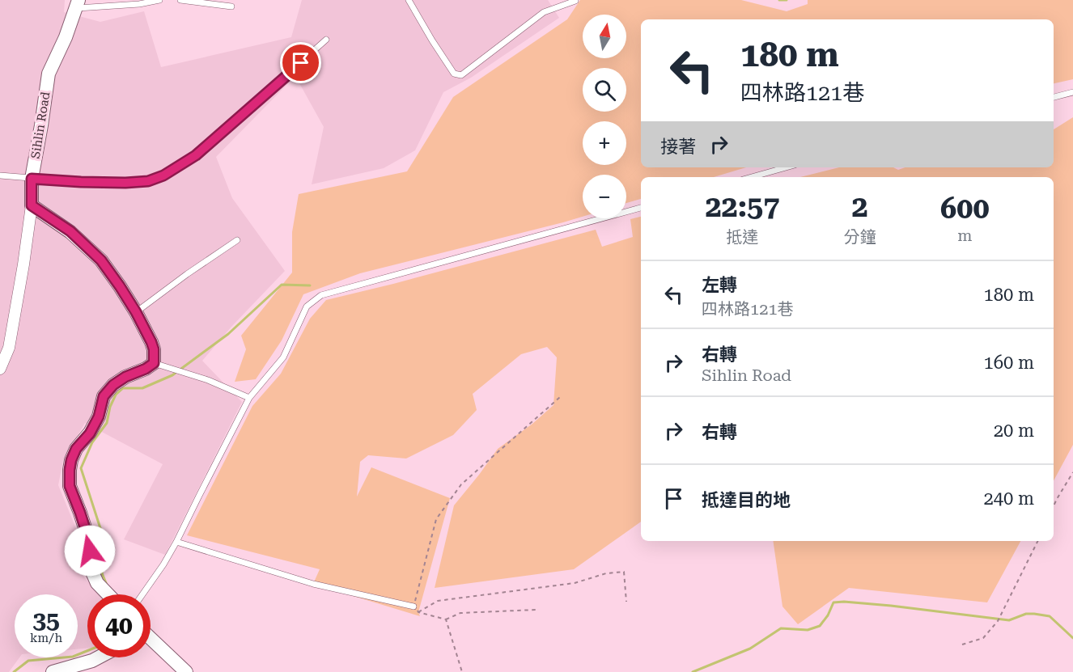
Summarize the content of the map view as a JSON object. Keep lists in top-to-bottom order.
{
  "streets": {
    "street": ["Sihlin Road"]
  },
  "north": "top",
  "page": {
    "map_buttons": ["+", "−"],
    "turn": ["180 m", "四林路121巷"],
    "then": "接著",
    "eta": [
      "22:57",
      "抵達",
      "2",
      "分鐘",
      "600",
      "m"
    ],
    "list": [
      {
        "name": "左轉",
        "note": "四林路121巷",
        "value": "180 m"
      },
      {
        "name": "右轉",
        "note": "Sihlin Road",
        "value": "160 m"
      },
      {
        "name": "右轉",
        "value": "20 m"
      },
      {
        "name": "抵達目的地",
        "value": "240 m"
      }
    ],
    "speed": "35 km/h",
    "limit": "40"
  }
}
